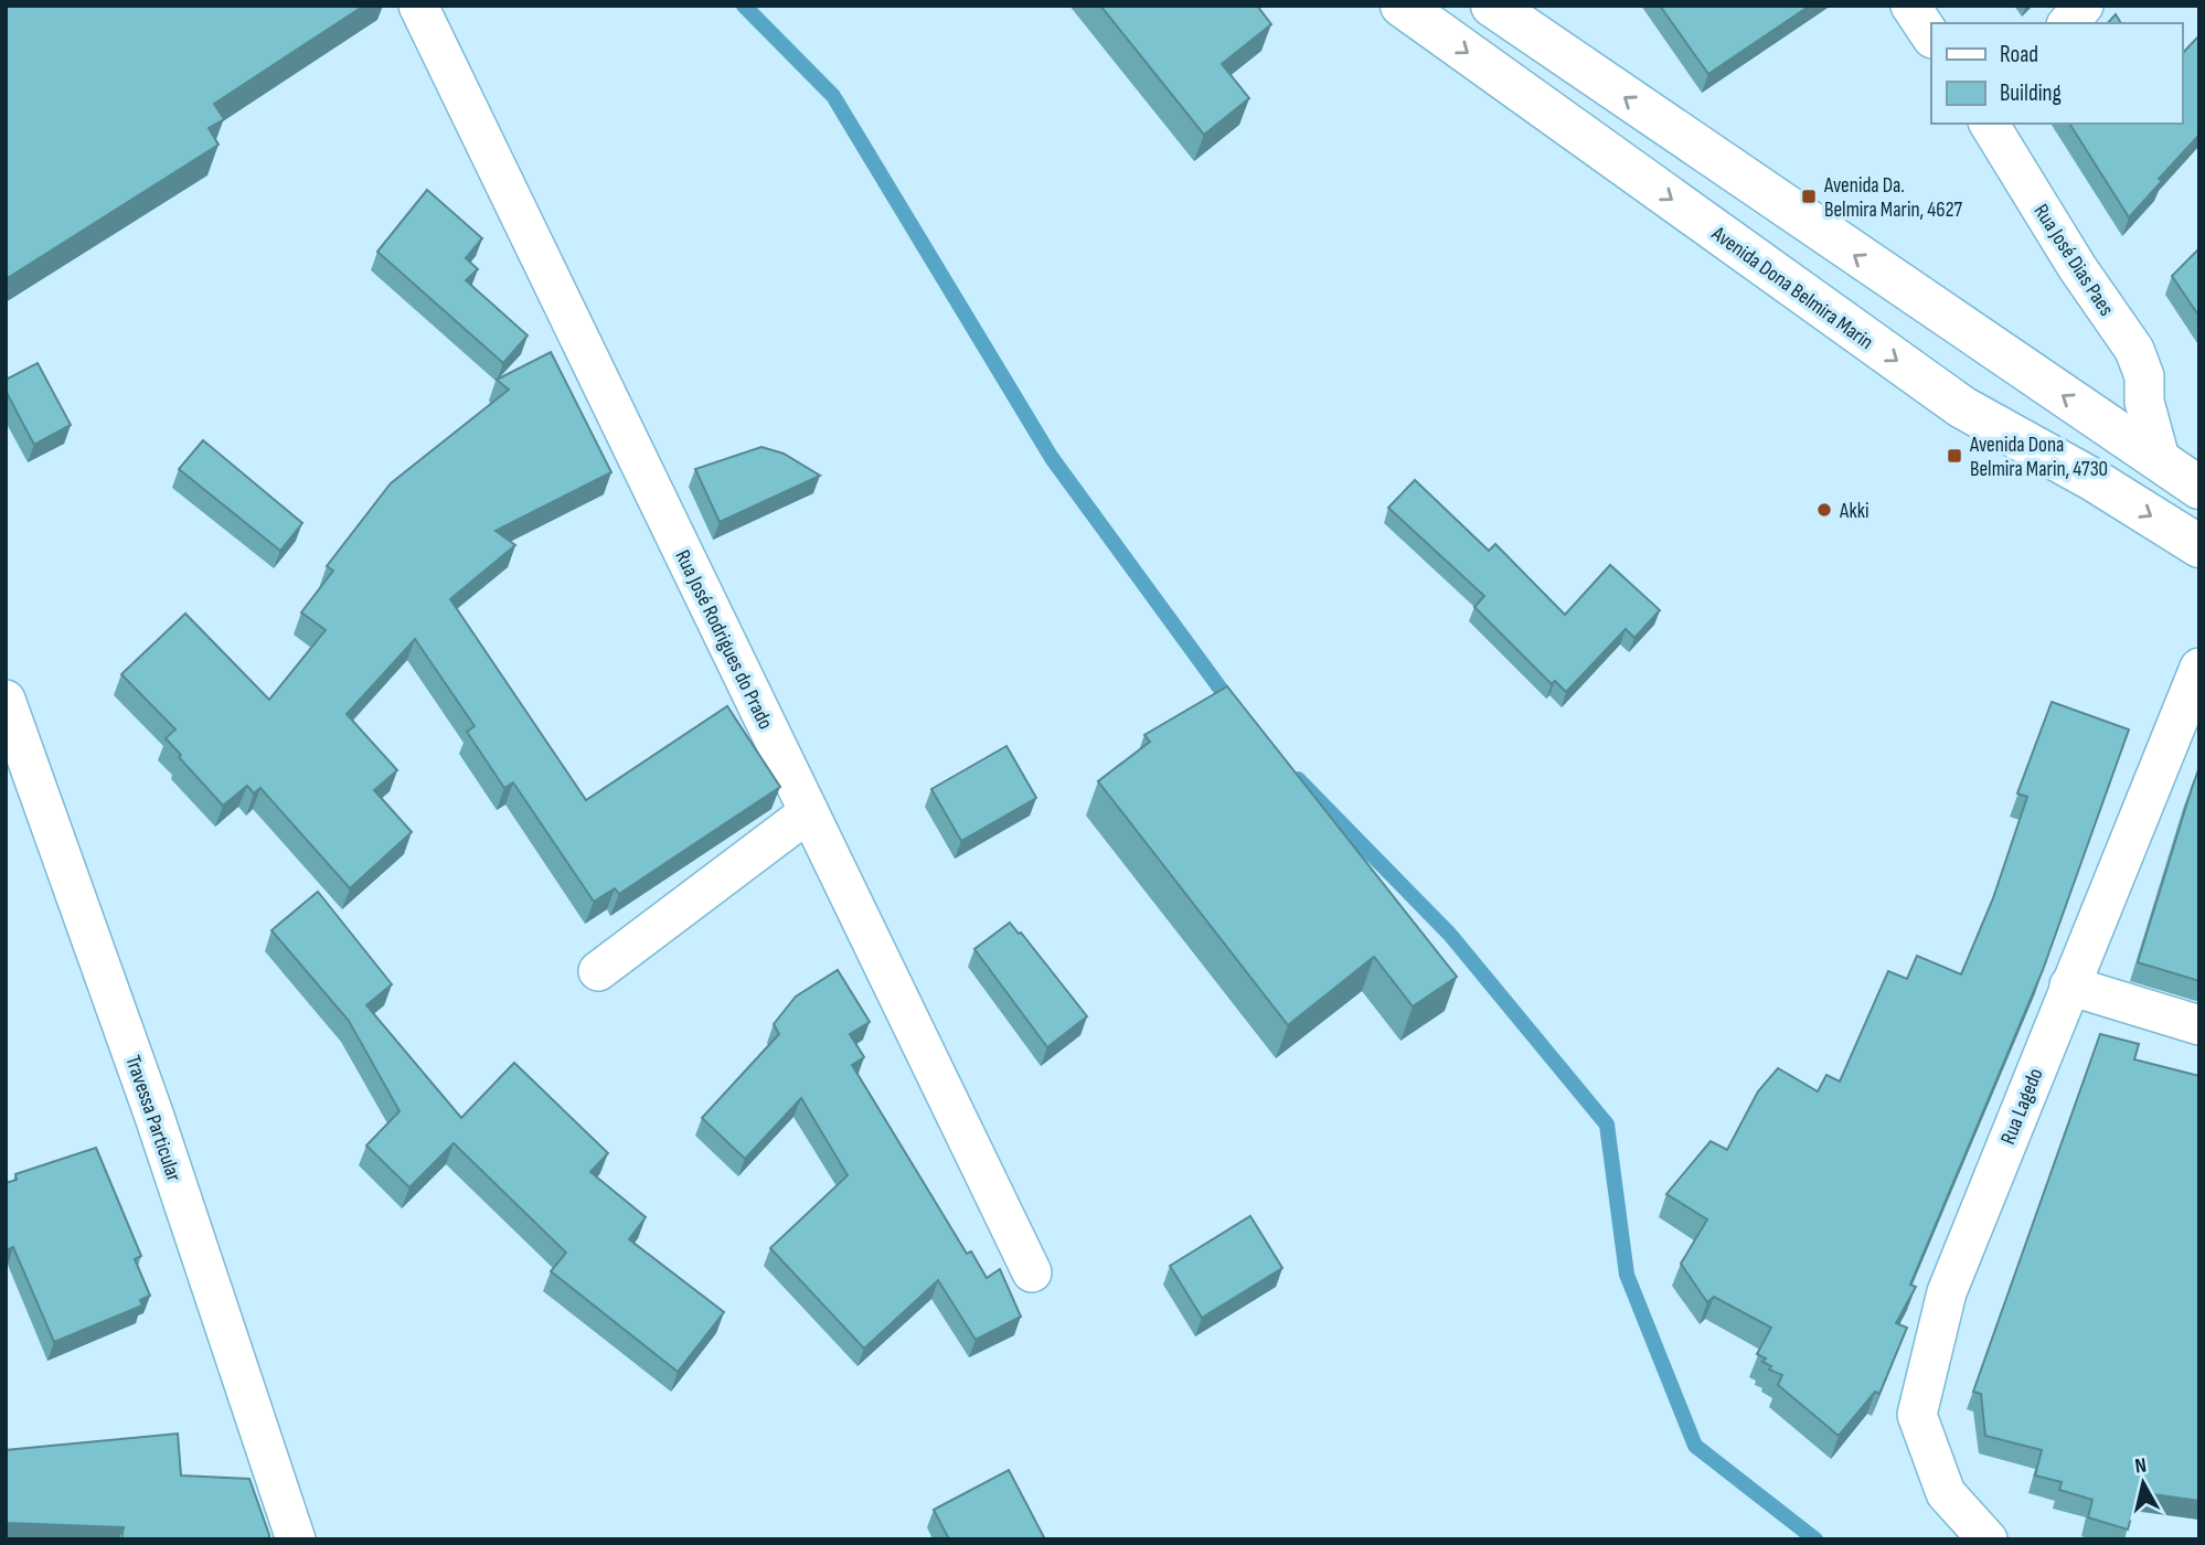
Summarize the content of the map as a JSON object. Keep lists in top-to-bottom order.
{
  "streets": {
    "main road": ["Avenida Dona Belmira Marin"],
    "street": [
      "Rua José Dias Paes",
      "Rua José Rodrigues do Prado",
      "Rua Lagedo",
      "Travessa Particular"
    ]
  },
  "crossings": [
    ["Rua José Dias Paes", "Avenida Dona Belmira Marin"]
  ],
  "places": {
    "transit": ["Avenida Da. Belmira Marin, 4627", "Avenida Dona Belmira Marin, 4730"],
    "other": ["Akki"]
  },
  "legend": ["Road", "Building"],
  "north": "top"
}
